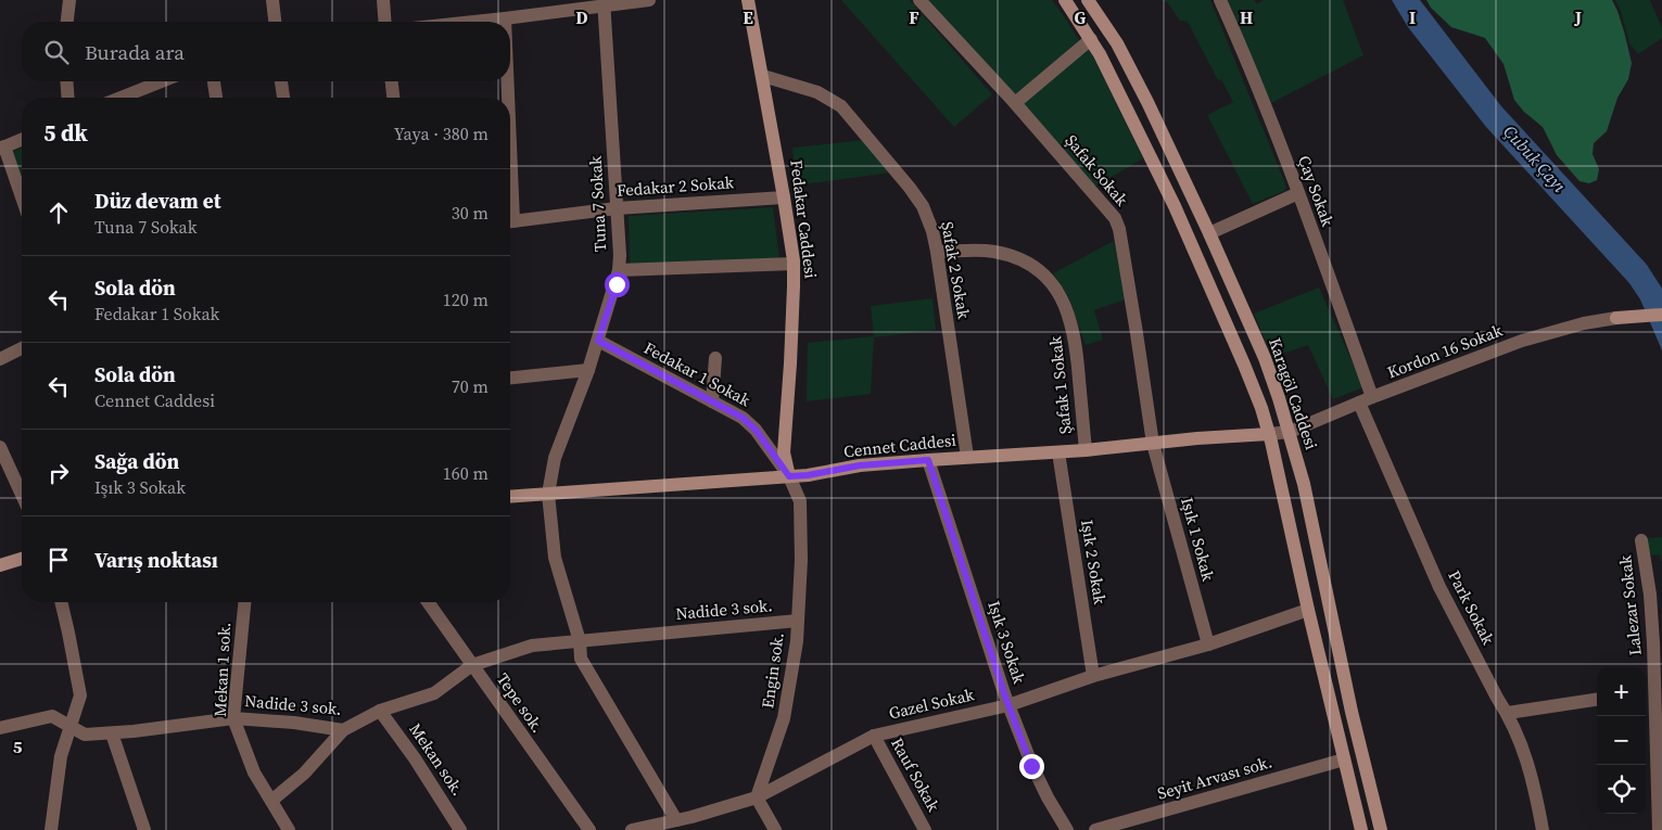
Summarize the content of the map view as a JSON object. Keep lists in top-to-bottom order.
{
  "streets": {
    "main road": ["Fedakar Caddesi", "Karagöl Caddesi", "Cennet Caddesi"],
    "street": [
      "Şafak Sokak",
      "Fedakar 2 Sokak",
      "Çay Sokak",
      "Tuna 7 Sokak",
      "Şafak 2 Sokak",
      "Kordon 16 Sokak",
      "Fedakar 1 Sokak",
      "Şafak 1 Sokak",
      "Işık 1 Sokak",
      "Işık 2 Sokak",
      "Lalezar Sokak",
      "Park Sokak",
      "Nadide 3 sok.",
      "Işık 3 Sokak",
      "Mekan 1 sok.",
      "Engin sok.",
      "Tepe sok.",
      "Gazel Sokak",
      "Mekan sok.",
      "Rauf Sokak",
      "Seyit Arvası sok."
    ]
  },
  "crossings": [
    ["Şafak Sokak", "Cennet Caddesi"],
    ["Şafak Sokak", "Işık 1 Sokak"],
    ["Fedakar 2 Sokak", "Tuna 7 Sokak"],
    ["Fedakar 2 Sokak", "Fedakar Caddesi"],
    ["Çay Sokak", "Kordon 16 Sokak"],
    ["Çay Sokak", "Park Sokak"],
    ["Tuna 7 Sokak", "Fedakar 1 Sokak"],
    ["Tuna 7 Sokak", "Cennet Caddesi"],
    ["Tuna 7 Sokak", "Nadide 3 sok."],
    ["Tuna 7 Sokak", "Gazel Sokak"],
    ["Fedakar Caddesi", "Şafak 2 Sokak"],
    ["Fedakar Caddesi", "Fedakar 1 Sokak"],
    ["Fedakar Caddesi", "Cennet Caddesi"],
    ["Fedakar Caddesi", "Engin sok."],
    ["Şafak 2 Sokak", "Şafak 1 Sokak"],
    ["Şafak 2 Sokak", "Cennet Caddesi"],
    ["Kordon 16 Sokak", "Karagöl Caddesi"],
    ["Kordon 16 Sokak", "Cennet Caddesi"],
    ["Kordon 16 Sokak", "Park Sokak"],
    ["Fedakar 1 Sokak", "Cennet Caddesi"],
    ["Fedakar 1 Sokak", "Engin sok."],
    ["Şafak 1 Sokak", "Cennet Caddesi"],
    ["Cennet Caddesi", "Işık 1 Sokak"],
    ["Cennet Caddesi", "Işık 2 Sokak"],
    ["Cennet Caddesi", "Işık 3 Sokak"],
    ["Cennet Caddesi", "Engin sok."],
    ["Işık 1 Sokak", "Gazel Sokak"],
    ["Işık 2 Sokak", "Gazel Sokak"],
    ["Nadide 3 sok.", "Mekan 1 sok."],
    ["Nadide 3 sok.", "Engin sok."],
    ["Nadide 3 sok.", "Tepe sok."],
    ["Nadide 3 sok.", "Mekan sok."],
    ["Işık 3 Sokak", "Gazel Sokak"],
    ["Engin sok.", "Gazel Sokak"],
    ["Gazel Sokak", "Rauf Sokak"]
  ],
  "water": ["Çubuk Çayı"],
  "page": {
    "search": "Burada ara",
    "heading": ["5 dk", "Yaya · 380 m"],
    "list": [
      ["Düz devam et", "Tuna 7 Sokak", "30 m"],
      ["Sola dön", "Fedakar 1 Sokak", "120 m"],
      ["Sola dön", "Cennet Caddesi", "70 m"],
      ["Sağa dön", "Işık 3 Sokak", "160 m"],
      "Varış noktası"
    ],
    "map_buttons": ["+", "−"]
  },
  "grid": {
    "columns": [
      "D",
      "E",
      "F",
      "G",
      "H",
      "I",
      "J"
    ],
    "rows": ["5"]
  }
}
